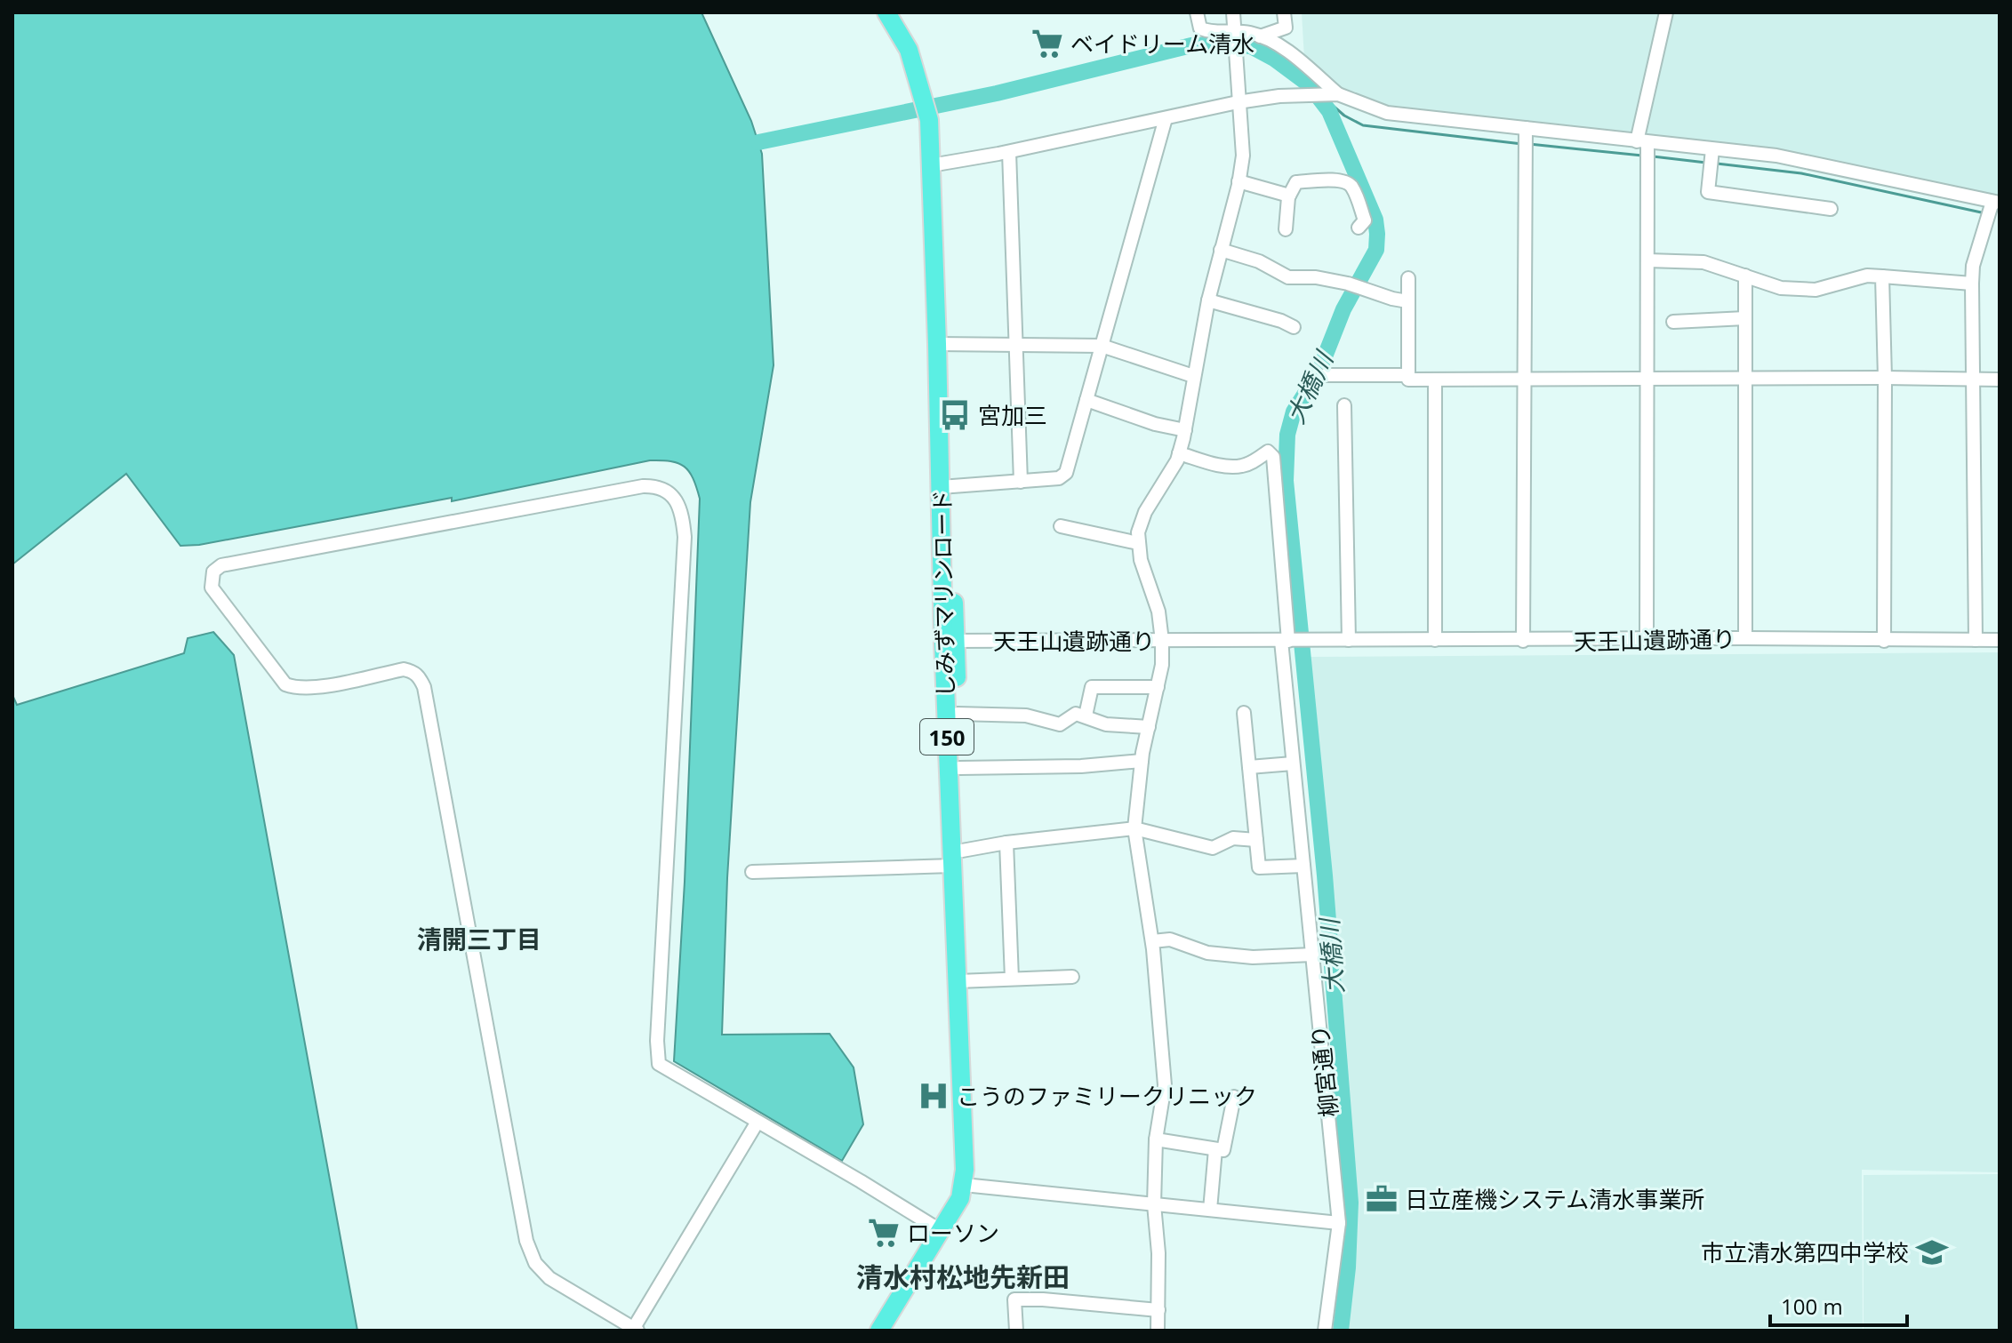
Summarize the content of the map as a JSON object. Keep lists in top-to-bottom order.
{
  "streets": {
    "highway": ["しみずマリンロード", "150"],
    "street": ["天王山遺跡通り", "柳宮通り"]
  },
  "crossings": [
    ["しみずマリンロード", "天王山遺跡通り"],
    ["天王山遺跡通り", "柳宮通り"]
  ],
  "districts": ["清開三丁目", "清水村松地先新田"],
  "water": ["大橋川"],
  "places": {
    "supermarket": ["ベイドリーム清水", "ローソン"],
    "bus stop": ["宮加三"],
    "hospital": ["こうのファミリークリニック"],
    "office": ["日立産機システム清水事業所"],
    "school or university": ["市立清水第四中学校"]
  },
  "scale_bar": "100 m"
}
